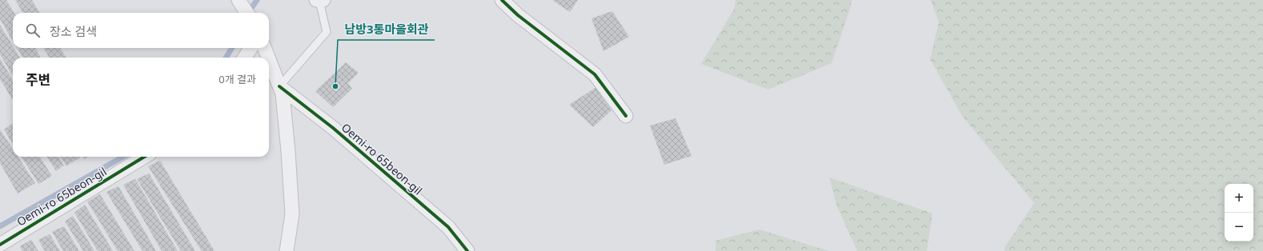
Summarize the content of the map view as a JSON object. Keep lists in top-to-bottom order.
{
  "streets": {
    "street": ["Oemi-ro 65beon-gil"]
  },
  "places": ["남방3통마을회관"],
  "page": {
    "search": "장소 검색",
    "heading": ["주변", "0개 결과"],
    "map_buttons": ["+", "−"]
  }
}
